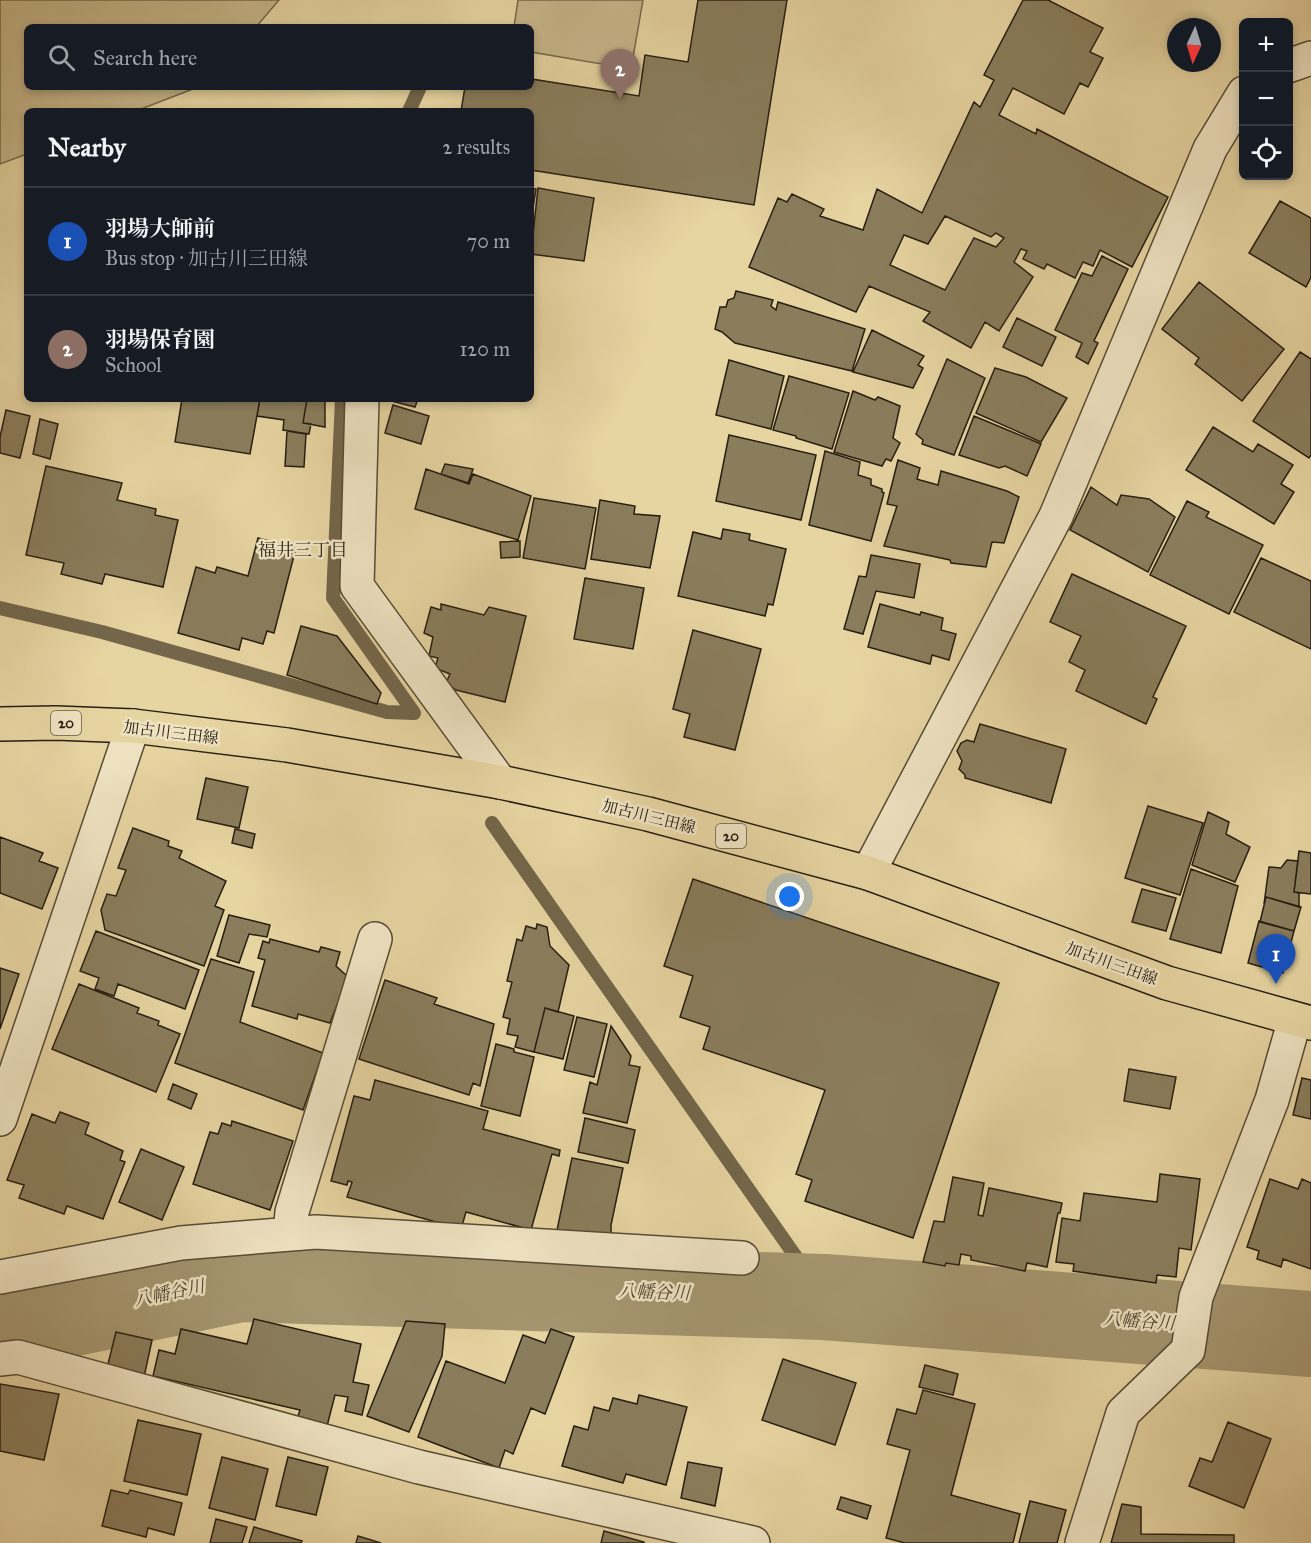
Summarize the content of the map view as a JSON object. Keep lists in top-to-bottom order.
{
  "streets": {
    "main road": ["20", "加古川三田線"]
  },
  "districts": ["福井三丁目"],
  "water": ["八幡谷川"],
  "north": "bottom",
  "page": {
    "map_buttons": ["+", "−"],
    "search": "Search here",
    "pins": ["2", "1"],
    "heading": ["Nearby", "2 results"],
    "list": [
      {
        "mark": "1",
        "name": "羽場大師前",
        "note": "Bus stop · 加古川三田線",
        "value": "70 m"
      },
      {
        "mark": "2",
        "name": "羽場保育園",
        "note": "School",
        "value": "120 m"
      }
    ]
  }
}
